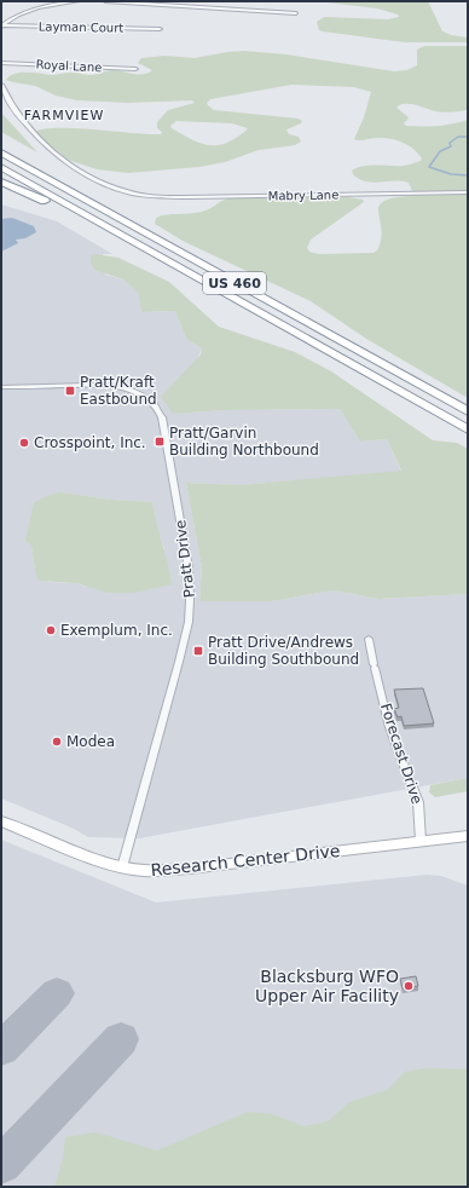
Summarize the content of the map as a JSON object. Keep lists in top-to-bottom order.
{
  "streets": {
    "highway": ["US 460"],
    "main road": ["Research Center Drive"],
    "street": [
      "Layman Court",
      "Royal Lane",
      "Mabry Lane",
      "Pratt Drive",
      "Forecast Drive"
    ]
  },
  "crossings": [
    ["Pratt Drive", "Research Center Drive"],
    ["Forecast Drive", "Research Center Drive"]
  ],
  "districts": ["FARMVIEW"],
  "places": {
    "transit": ["Pratt/Kraft Eastbound", "Pratt/Garvin Building Northbound", "Pratt Drive/Andrews Building Southbound"],
    "other": [
      "Crosspoint, Inc.",
      "Exemplum, Inc.",
      "Modea",
      "Blacksburg WFO Upper Air Facility"
    ]
  }
}
